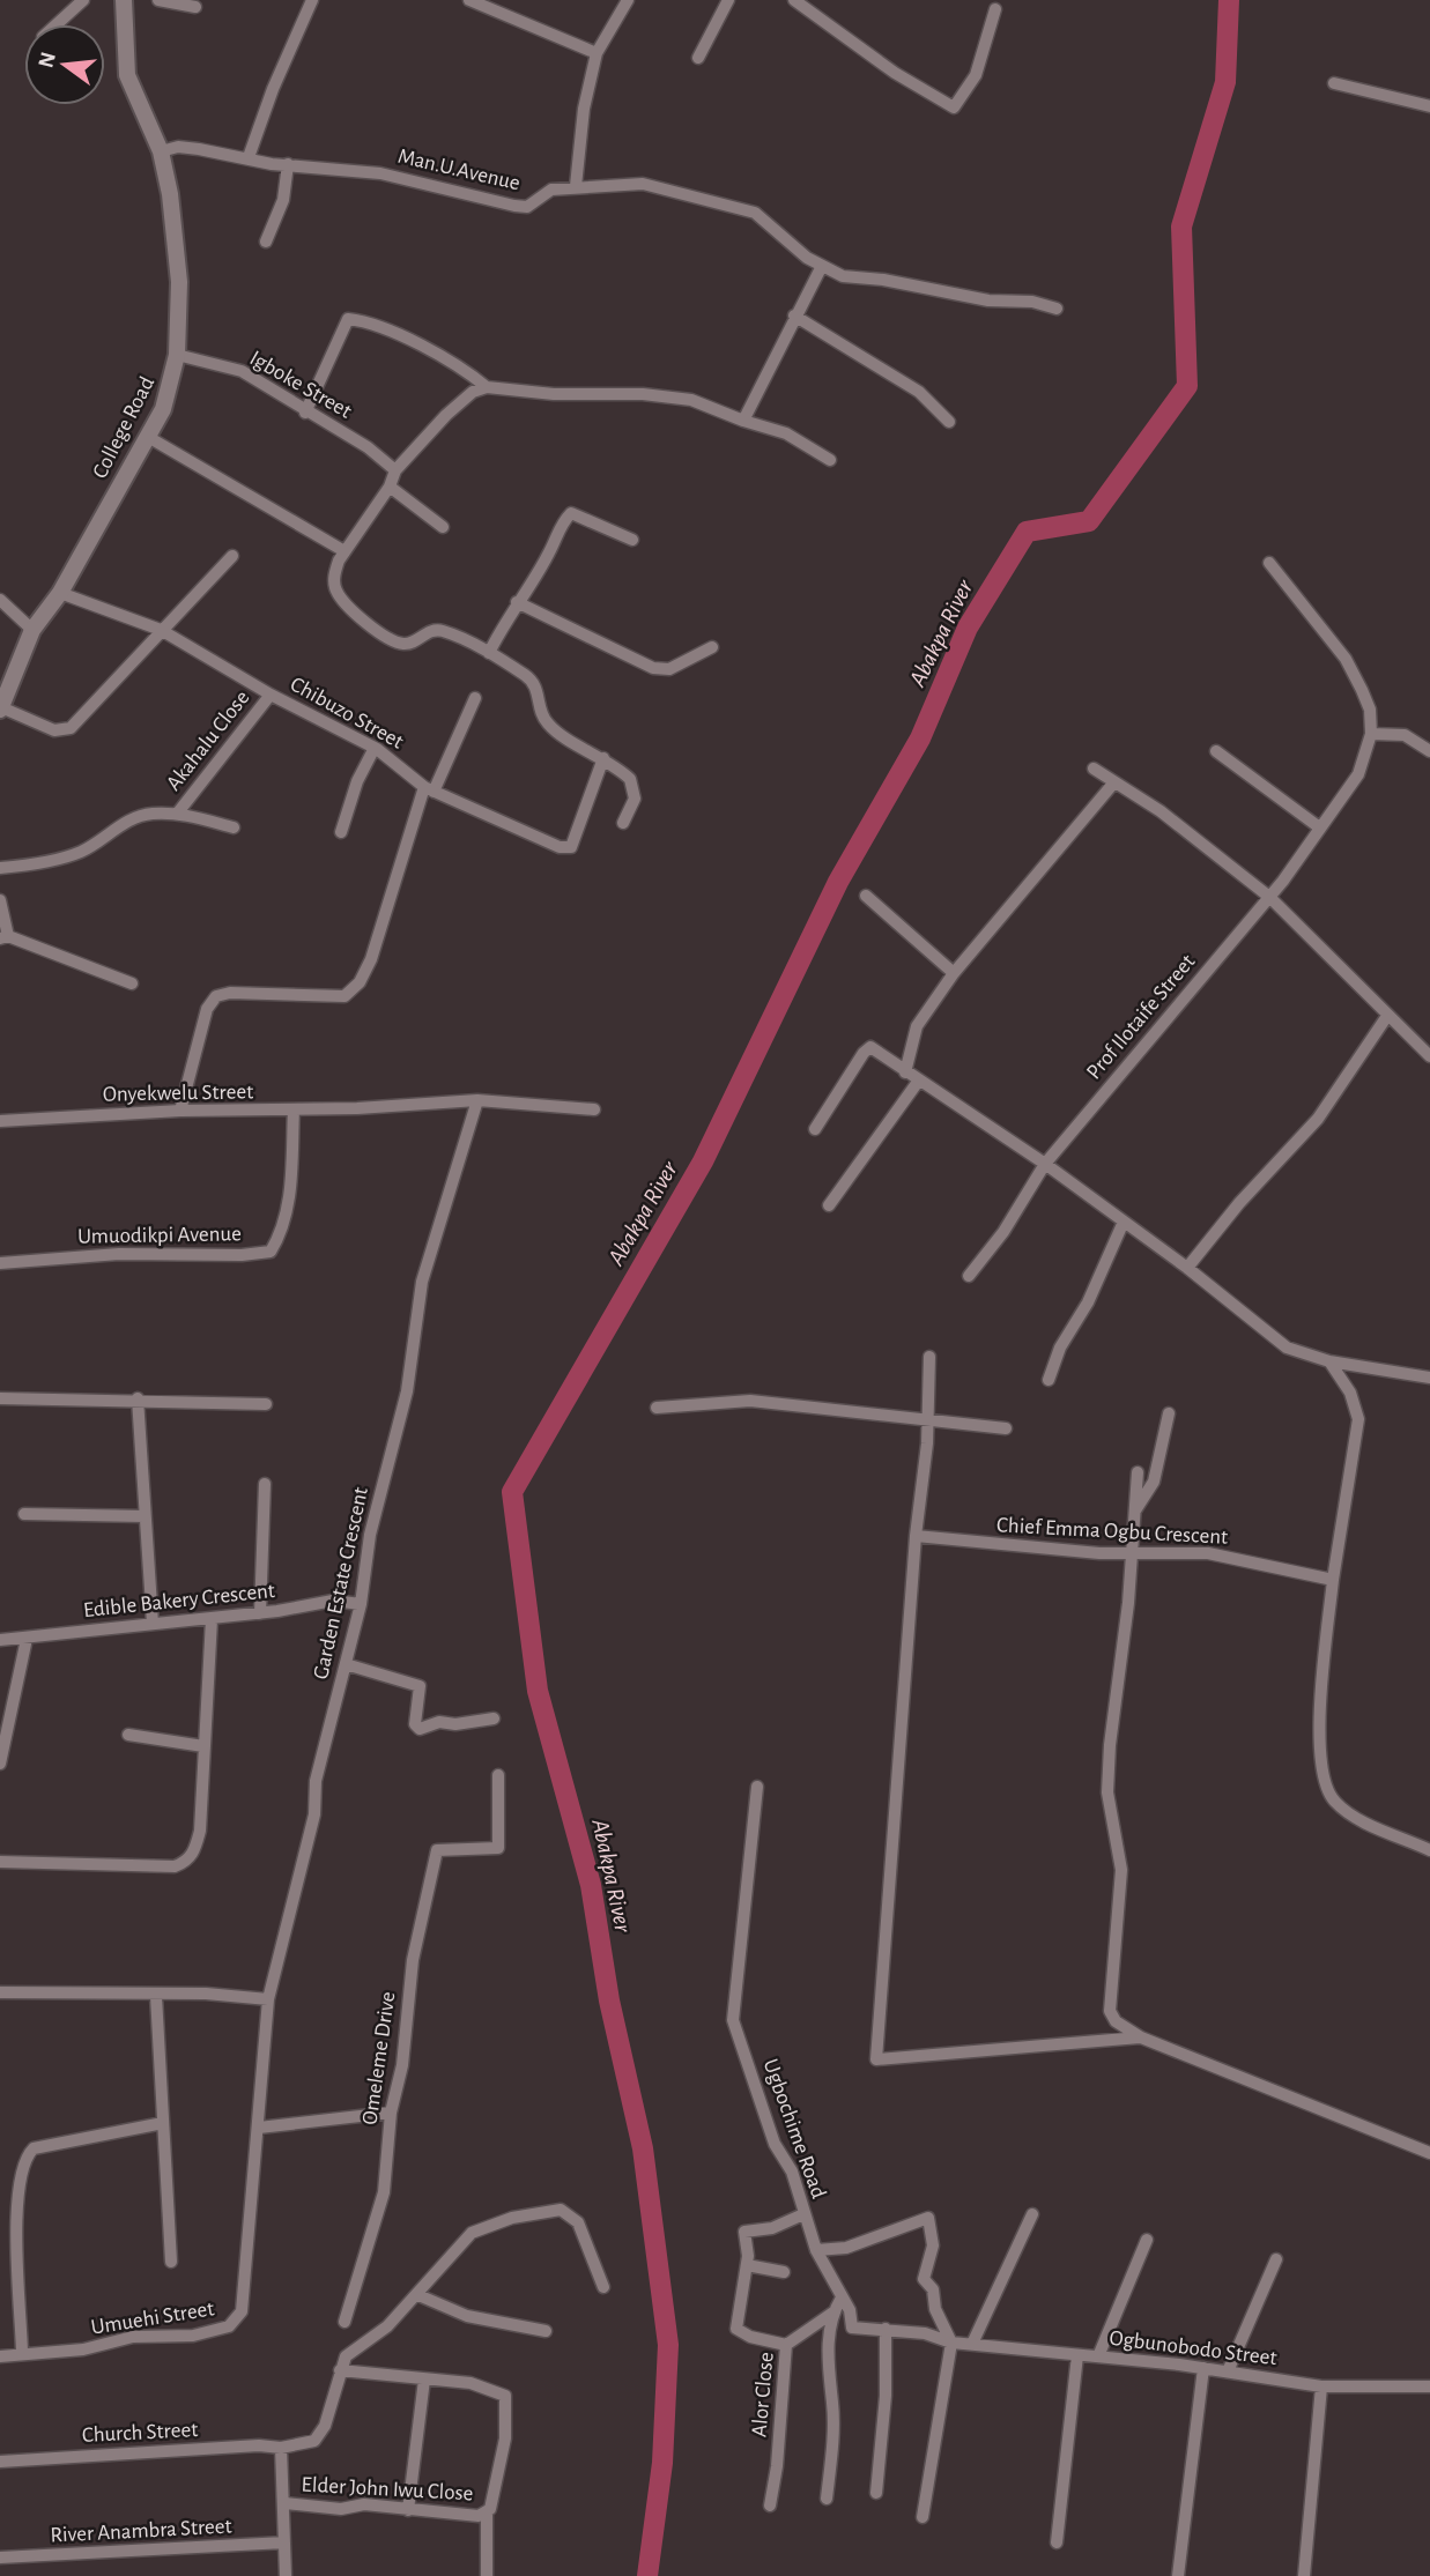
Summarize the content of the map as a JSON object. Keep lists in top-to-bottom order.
{
  "streets": {
    "main road": ["College Road"],
    "street": [
      "Man.U.Avenue",
      "Igboke Street",
      "Chibuzo Street",
      "Akahalu Close",
      "Prof Ilotaife Street",
      "Onyekwelu Street",
      "Umuodikpi Avenue",
      "Chief Emma Ogbu Crescent",
      "Garden Estate Crescent",
      "Edible Bakery Crescent",
      "Omeleme Drive",
      "Ugbochime Road",
      "Umuehi Street",
      "Ogbunobodo Street",
      "Alor Close",
      "Church Street",
      "Elder John Iwu Close",
      "River Anambra Street"
    ]
  },
  "crossings": [
    ["Man.U.Avenue", "College Road"],
    ["Igboke Street", "College Road"],
    ["College Road", "Chibuzo Street"],
    ["Chibuzo Street", "Akahalu Close"],
    ["Onyekwelu Street", "Umuodikpi Avenue"],
    ["Onyekwelu Street", "Garden Estate Crescent"],
    ["Garden Estate Crescent", "Edible Bakery Crescent"],
    ["Garden Estate Crescent", "Umuehi Street"],
    ["Ugbochime Road", "Ogbunobodo Street"],
    ["Church Street", "Elder John Iwu Close"]
  ],
  "water": ["Abakpa River"],
  "north": "left"
}
